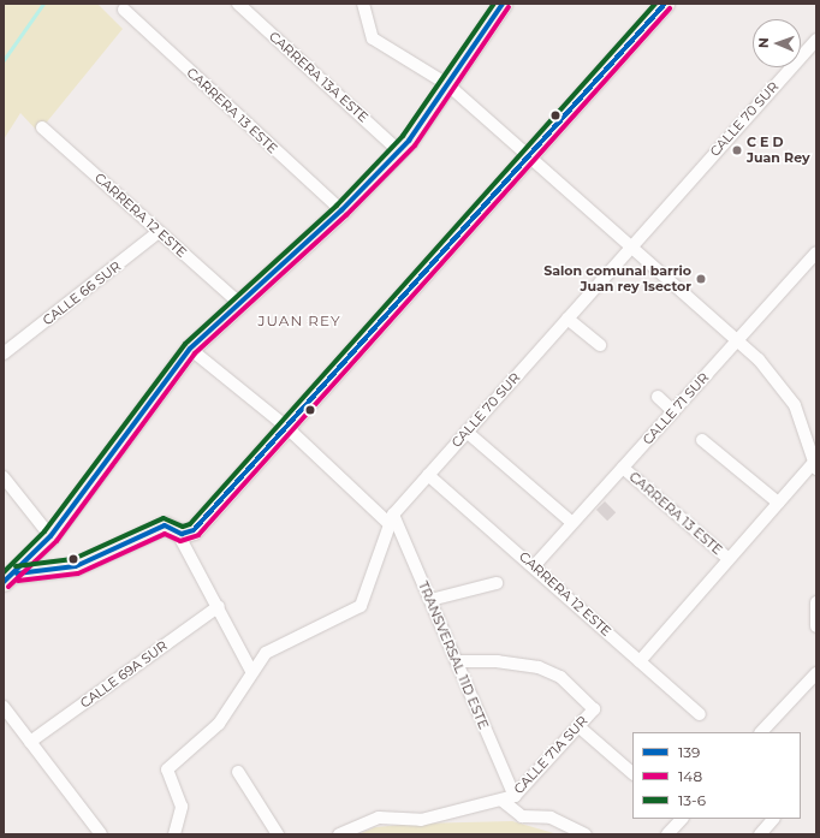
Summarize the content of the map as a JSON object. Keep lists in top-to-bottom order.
{
  "streets": {
    "street": [
      "CARRERA 13A ESTE",
      "CARRERA 13 ESTE",
      "CALLE 70 SUR",
      "CARRERA 12 ESTE",
      "CALLE 66 SUR",
      "CALLE 71 SUR",
      "TRANSVERSAL 11D ESTE",
      "CALLE 69A SUR",
      "CALLE 71A SUR"
    ]
  },
  "crossings": [
    ["CARRERA 13 ESTE", "CALLE 71 SUR"],
    ["CALLE 70 SUR", "CARRERA 12 ESTE"],
    ["CALLE 70 SUR", "TRANSVERSAL 11D ESTE"],
    ["CARRERA 12 ESTE", "CALLE 66 SUR"],
    ["CARRERA 12 ESTE", "CALLE 71 SUR"],
    ["TRANSVERSAL 11D ESTE", "CALLE 71A SUR"]
  ],
  "districts": ["JUAN REY"],
  "places": ["C E D Juan Rey", "Salon comunal barrio Juan rey 1sector"],
  "lines": ["transit line 139", "transit line 13-6", "transit line 148"],
  "legend": ["139", "148", "13-6"],
  "north": "left"
}
